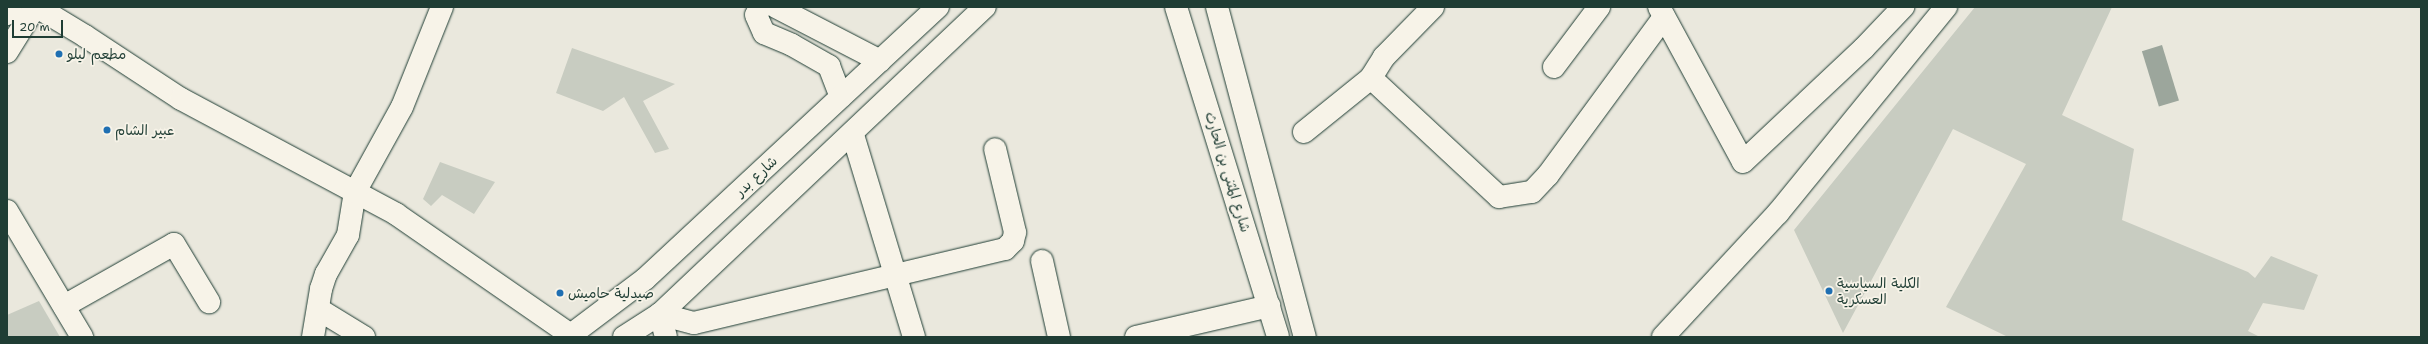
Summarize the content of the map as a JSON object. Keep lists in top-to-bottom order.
{
  "streets": {
    "street": ["شارع المثنى بن الحارث", "شارع بدر"]
  },
  "places": [
    "مطعم ليلو",
    "عبير الشام",
    "الكلية السياسية العسكرية",
    "صيدلية حاميش"
  ],
  "scale_bar": "20 m"
}
